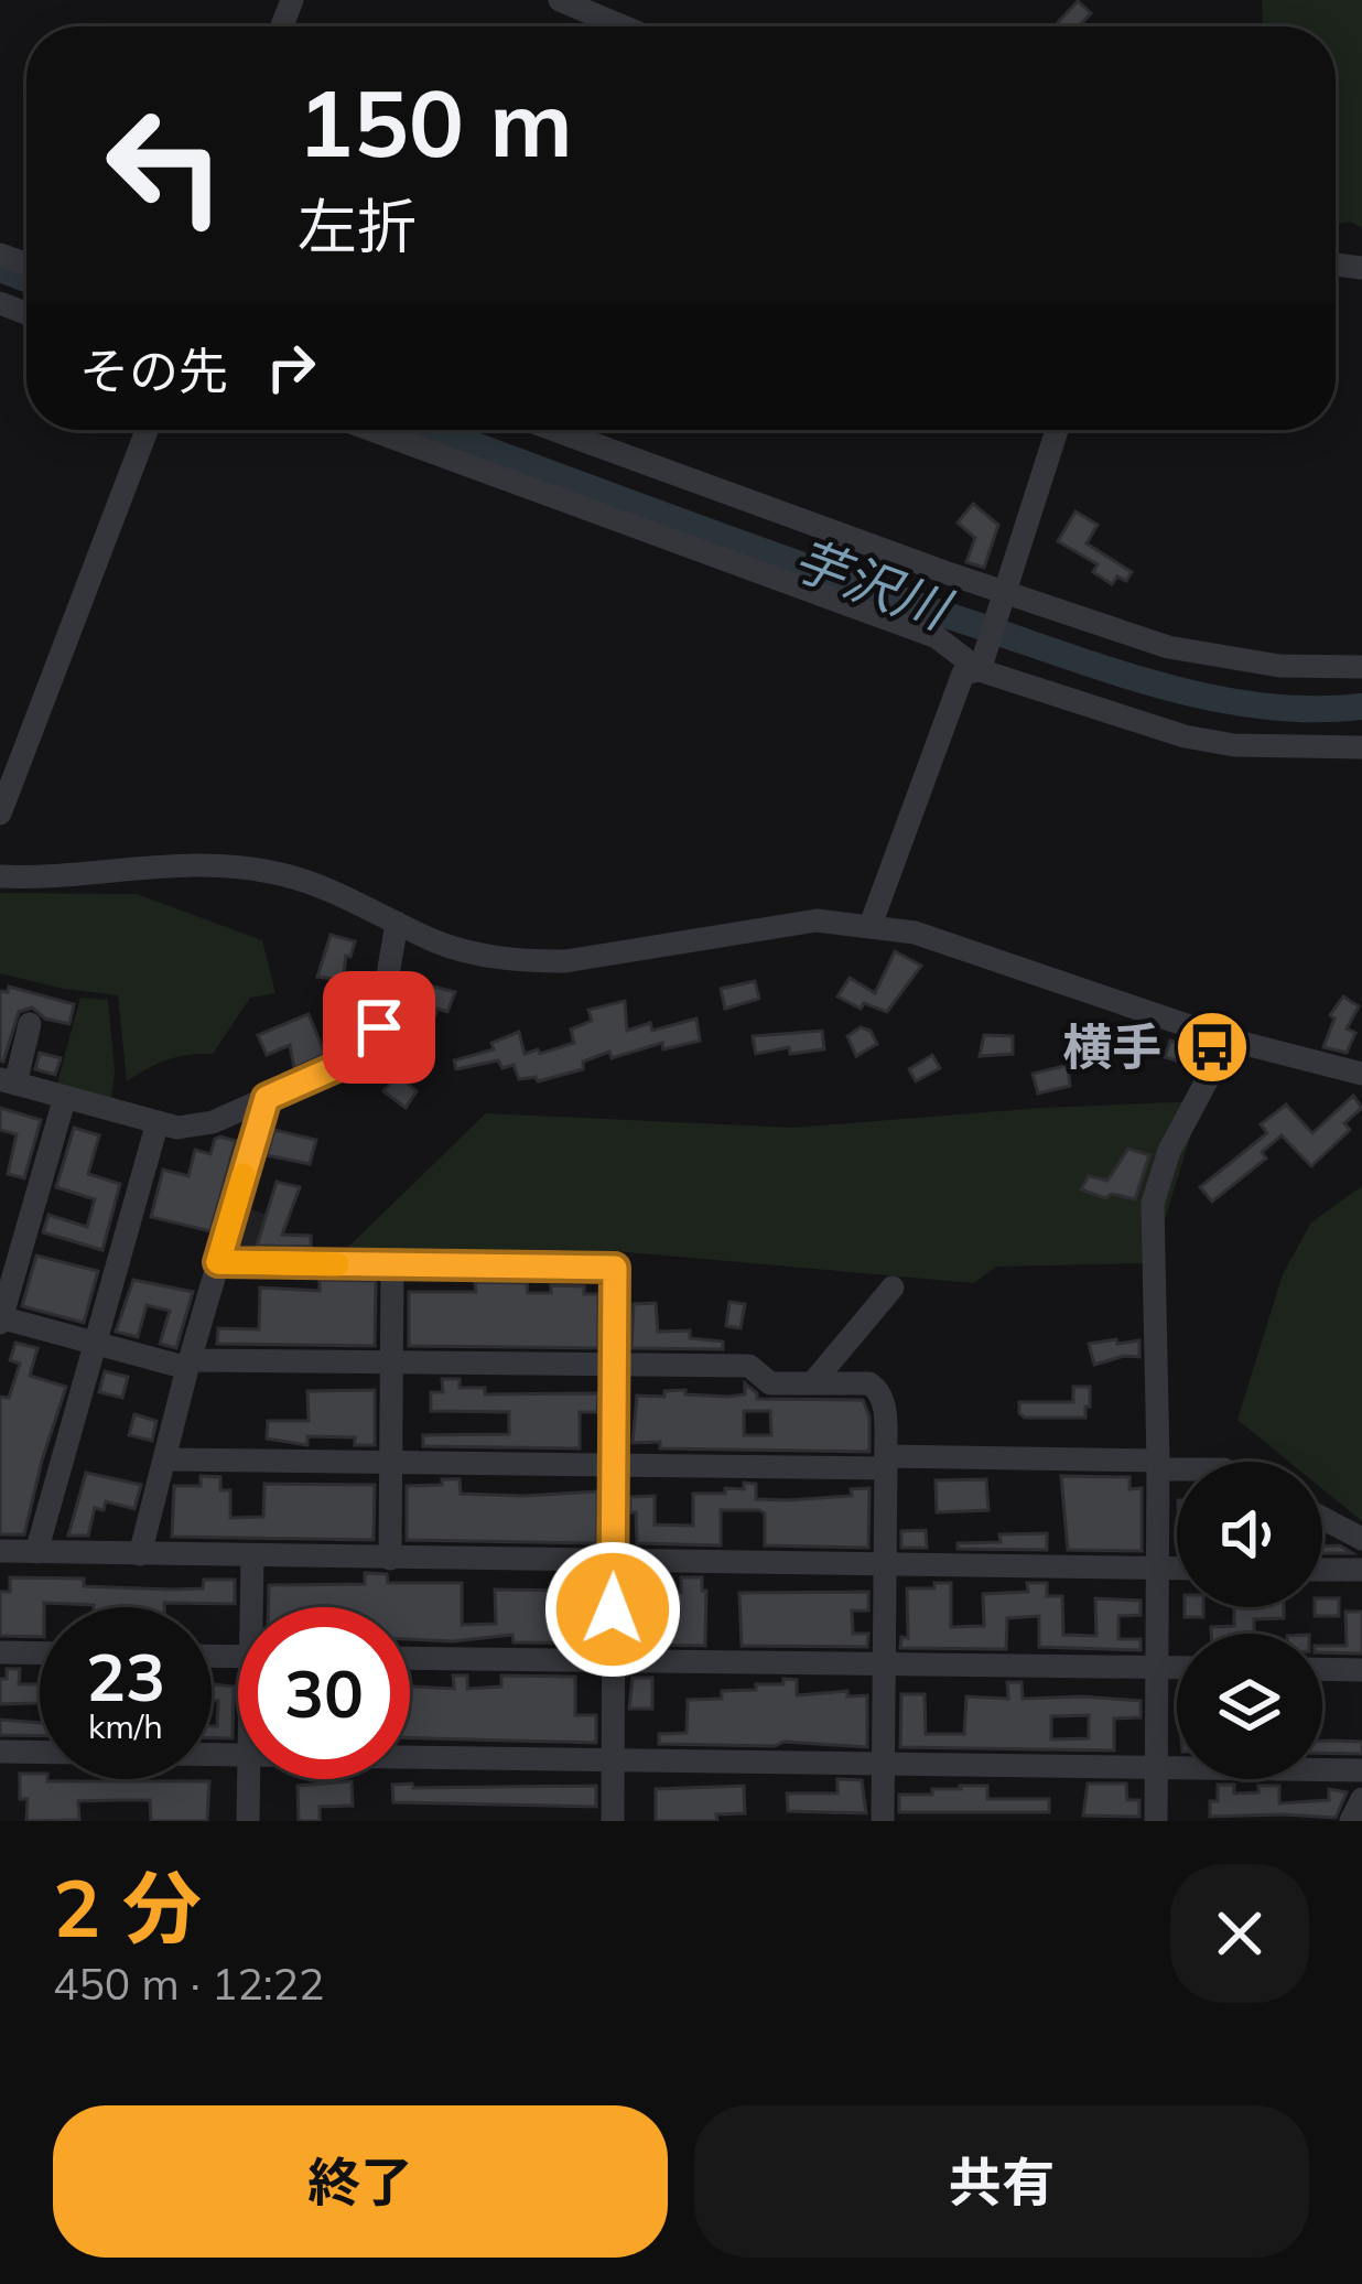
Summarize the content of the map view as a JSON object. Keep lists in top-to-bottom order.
{
  "water": ["芋沢川"],
  "places": {
    "bus stop": ["横手"]
  },
  "page": {
    "turn": ["150 m", "左折"],
    "then": "その先",
    "speed": "23 km/h",
    "limit": "30",
    "heading": ["2 分", "450 m · 12:22"],
    "buttons": ["終了", "共有"]
  }
}
